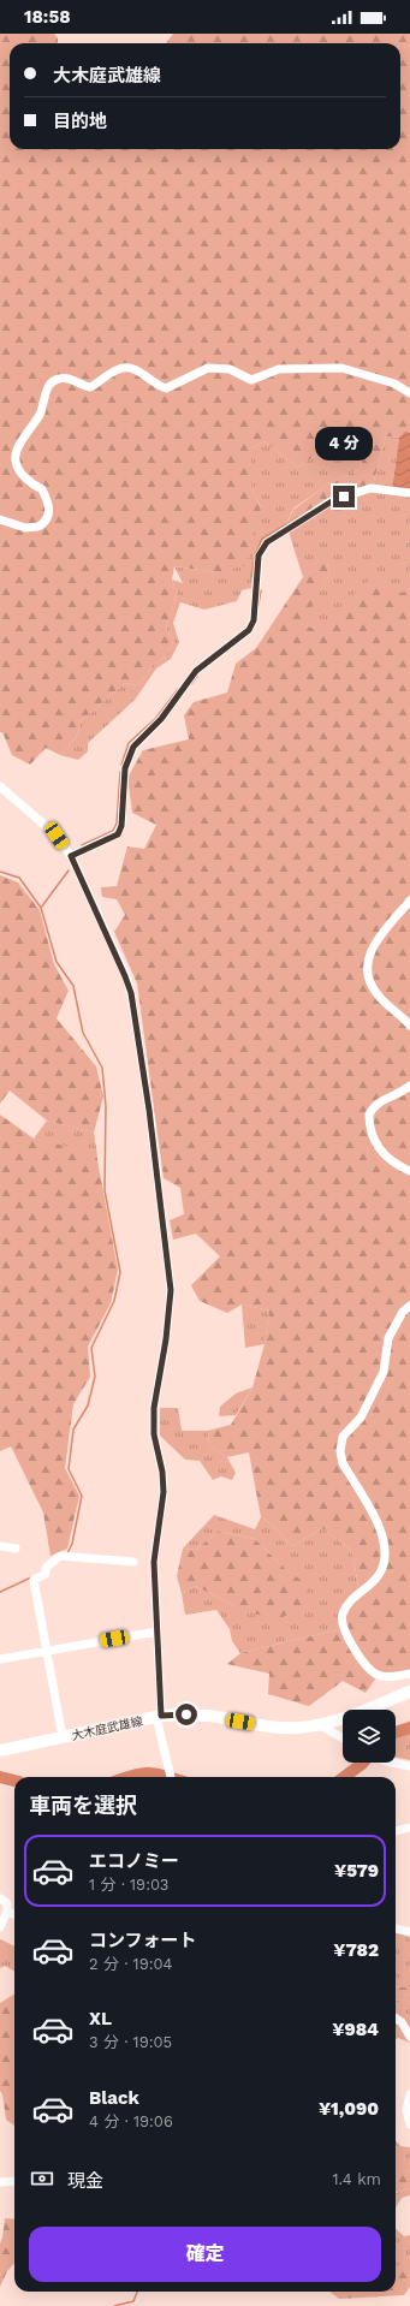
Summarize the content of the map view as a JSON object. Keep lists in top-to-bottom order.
{
  "streets": {
    "main road": ["大木庭武雄線"]
  },
  "page": {
    "status": "18:58",
    "banner": ["大木庭武雄線", "目的地"],
    "bubble": "4 分",
    "heading": "車両を選択",
    "list": [
      {
        "name": "エコノミー",
        "note": "1 分 · 19:03",
        "value": "¥579"
      },
      {
        "name": "コンフォート",
        "note": "2 分 · 19:04",
        "value": "¥782"
      },
      {
        "name": "XL",
        "note": "3 分 · 19:05",
        "value": "¥984"
      },
      {
        "name": "Black",
        "note": "4 分 · 19:06",
        "value": "¥1,090"
      }
    ],
    "pay": ["現金", "1.4 km"],
    "buttons": "確定"
  }
}
